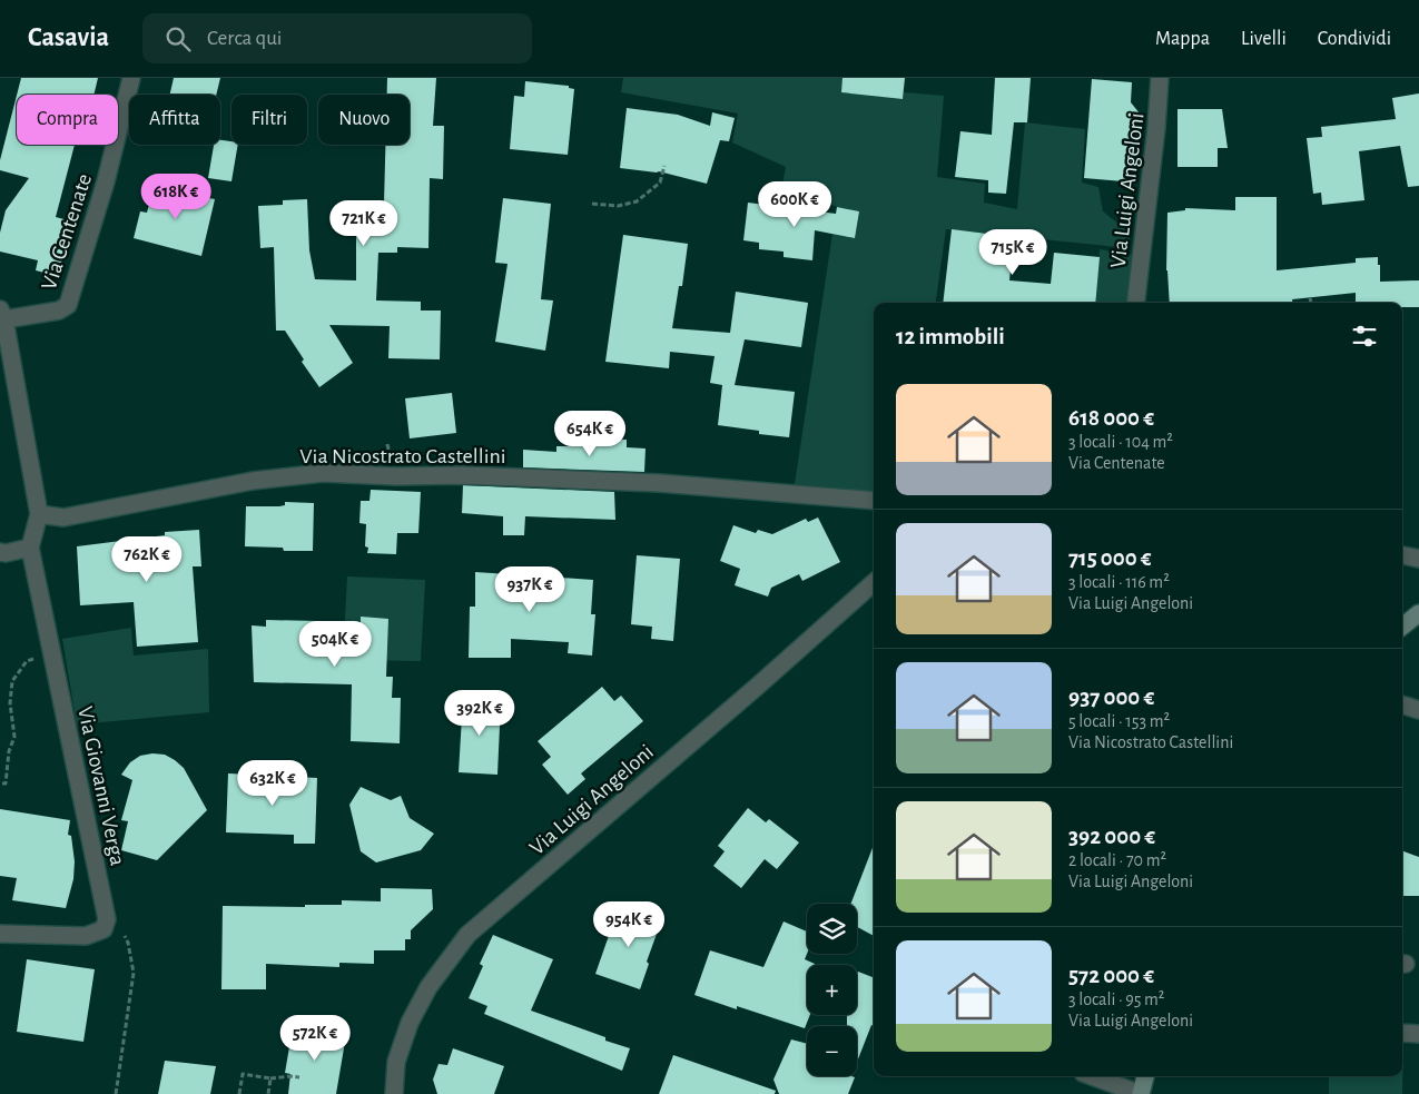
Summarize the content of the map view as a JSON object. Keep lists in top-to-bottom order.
{
  "streets": {
    "street": [
      "Via Luigi Angeloni",
      "Via Centenate",
      "Via Nicostrato Castellini",
      "Via Giovanni Verga"
    ]
  },
  "crossings": [
    ["Via Nicostrato Castellini", "Via Giovanni Verga"]
  ],
  "page": {
    "header": "Casavia",
    "search": "Cerca qui",
    "nav": ["Mappa", "Livelli", "Condividi"],
    "chip": [
      "Compra",
      "Affitta",
      "Filtri",
      "Nuovo"
    ],
    "price": [
      "618K €",
      "600K €",
      "721K €",
      "715K €",
      "654K €",
      "762K €",
      "937K €",
      "504K €",
      "392K €",
      "632K €",
      "954K €",
      "572K €"
    ],
    "heading": "12 immobili",
    "list": [
      {
        "name": "618 000 €",
        "note": "3 locali · 104 m² · Via Centenate"
      },
      {
        "name": "715 000 €",
        "note": "3 locali · 116 m² · Via Luigi Angeloni"
      },
      {
        "name": "937 000 €",
        "note": "5 locali · 153 m² · Via Nicostrato Castellini"
      },
      {
        "name": "392 000 €",
        "note": "2 locali · 70 m² · Via Luigi Angeloni"
      },
      {
        "name": "572 000 €",
        "note": "3 locali · 95 m² · Via Luigi Angeloni"
      }
    ],
    "map_buttons": ["+", "−"]
  }
}
